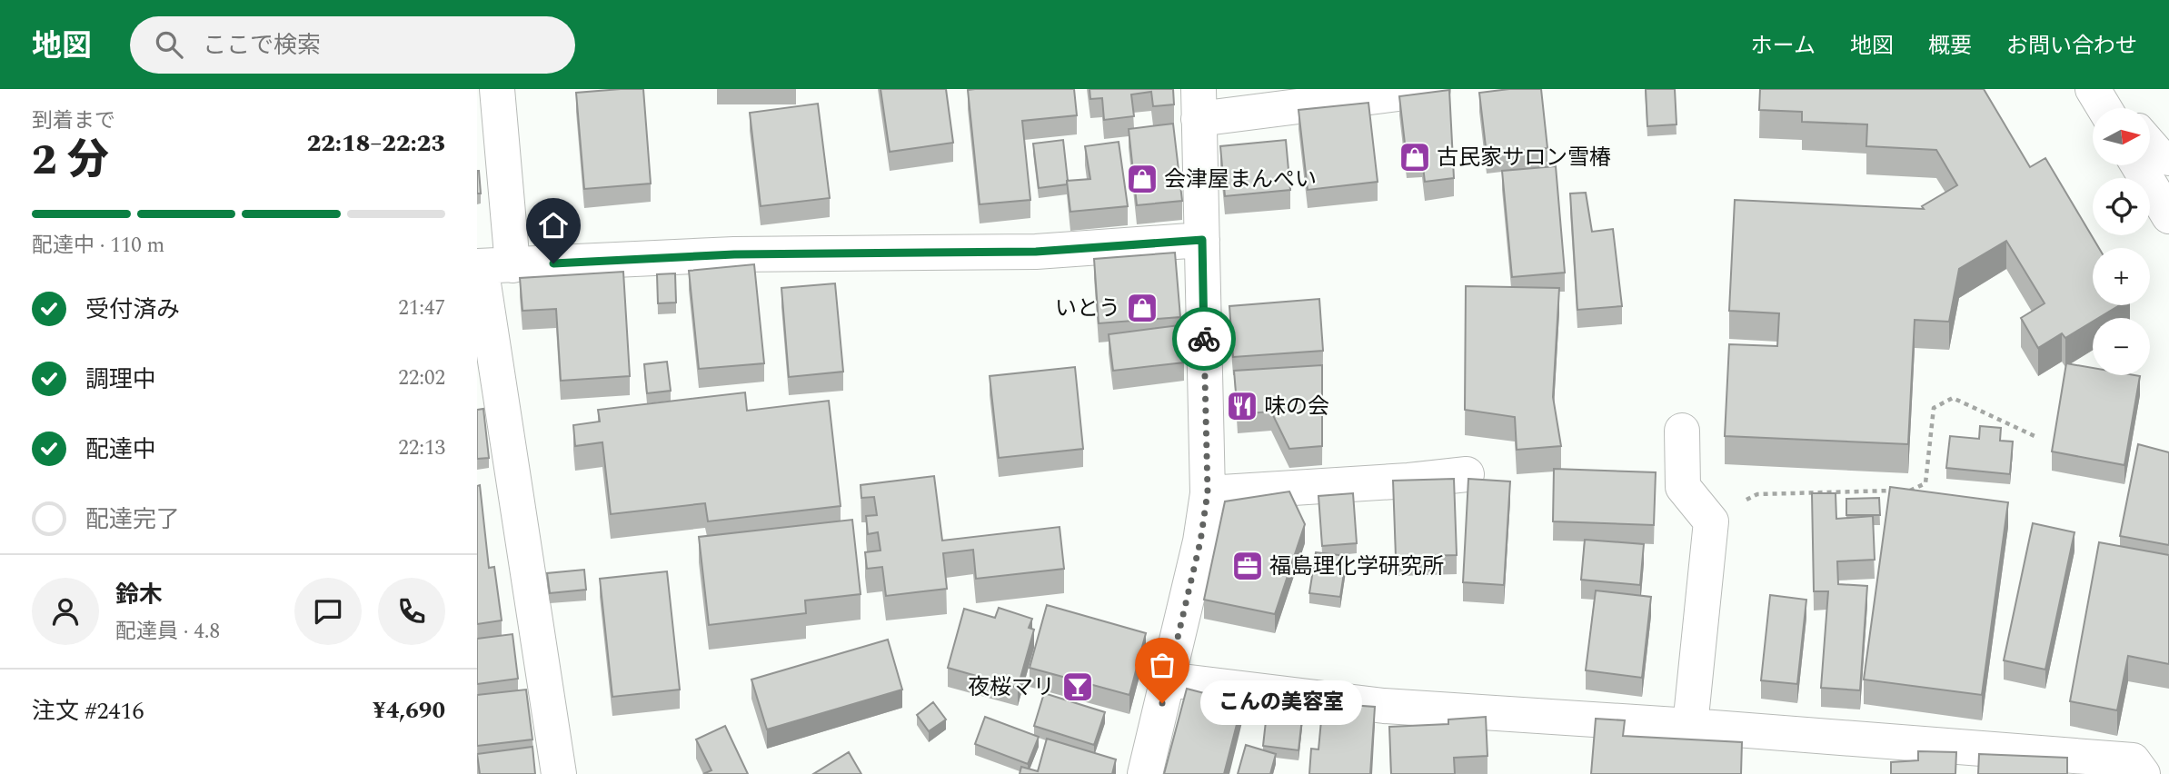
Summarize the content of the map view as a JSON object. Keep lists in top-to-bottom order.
{
  "places": {
    "shop": ["古民家サロン雪椿", "会津屋まんぺい", "いとう"],
    "restaurant": ["味の会"],
    "office": ["福島理化学研究所"],
    "bar": ["夜桜マリ"],
    "other": ["こんの美容室"]
  },
  "north": "right",
  "page": {
    "header": "地図",
    "search": "ここで検索",
    "nav": [
      "ホーム",
      "地図",
      "概要",
      "お問い合わせ"
    ],
    "heading": ["2 分", "到着まで", "22:18–22:23"],
    "panel": [
      "鈴木",
      "配達員 · 4.8",
      "注文 #2416",
      "¥4,690"
    ],
    "map_buttons": ["+", "−"],
    "bar": "配達中 · 110 m",
    "list": [
      ["受付済み", "21:47"],
      ["調理中", "22:02"],
      ["配達中", "22:13"],
      "配達完了"
    ],
    "bubble": "こんの美容室"
  }
}
